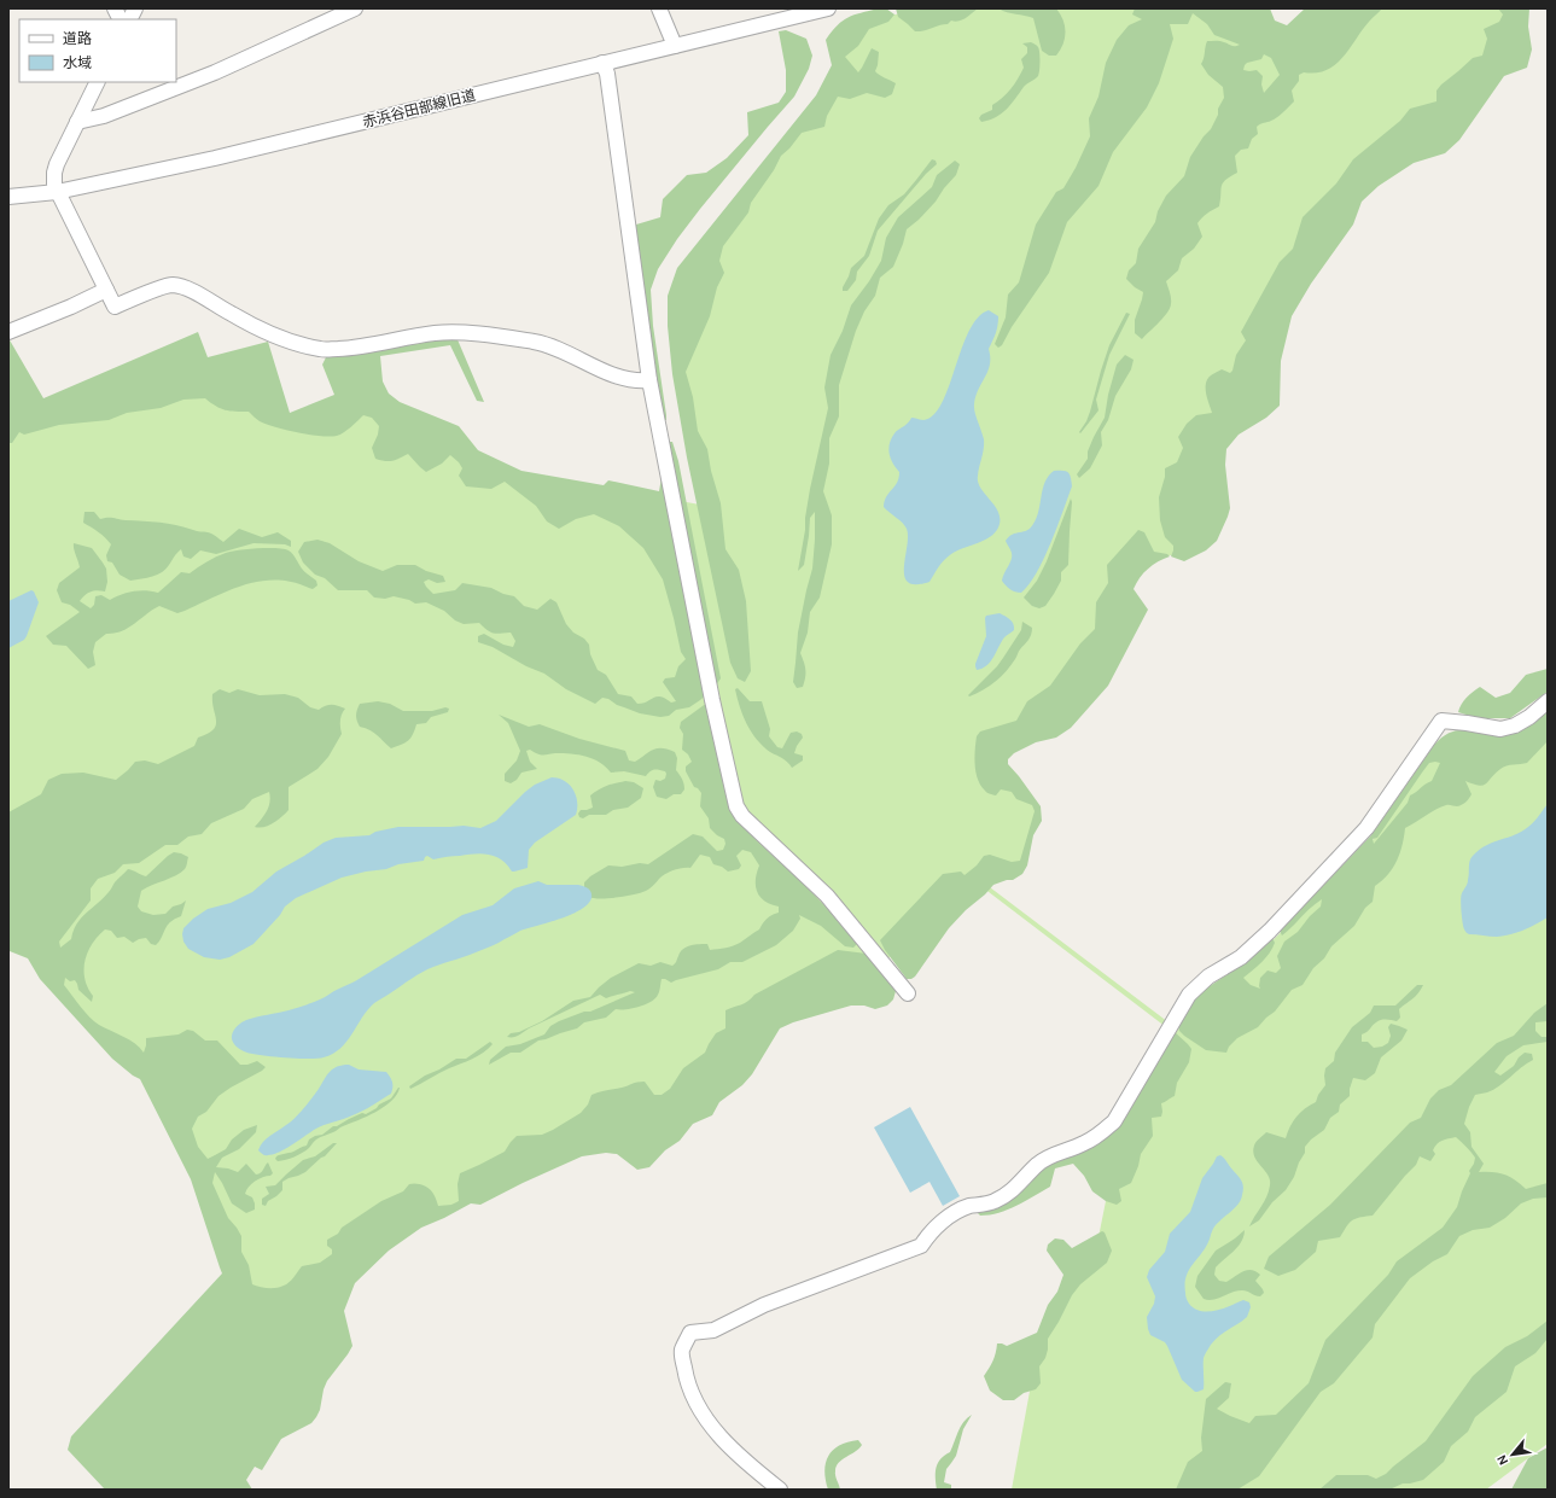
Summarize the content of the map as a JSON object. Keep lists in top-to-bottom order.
{
  "streets": {
    "street": ["赤浜谷田部線旧道"]
  },
  "legend": ["道路", "水域"],
  "north": "bottom left"
}
